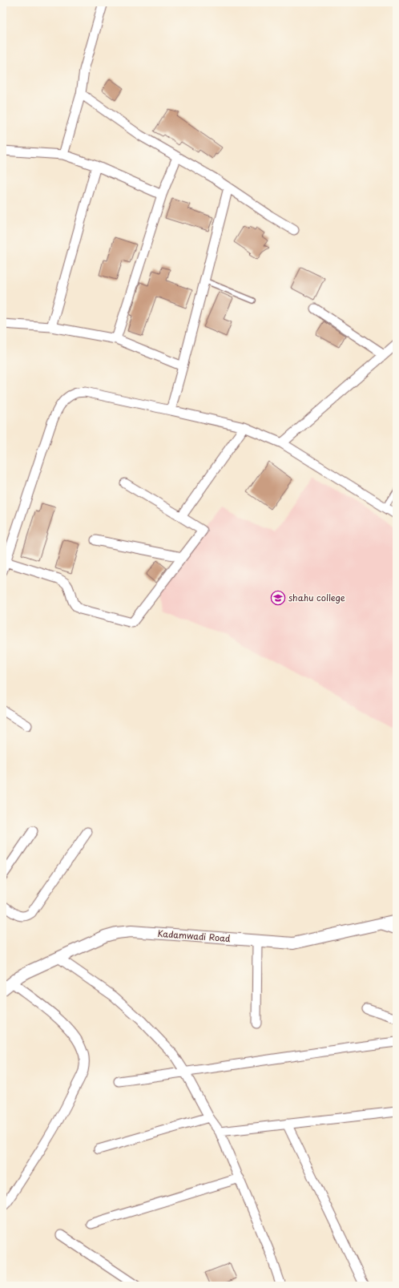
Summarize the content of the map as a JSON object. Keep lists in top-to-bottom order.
{
  "streets": {
    "street": ["Kadamwadi Road"]
  },
  "places": {
    "school or university": ["shahu college"]
  }
}
